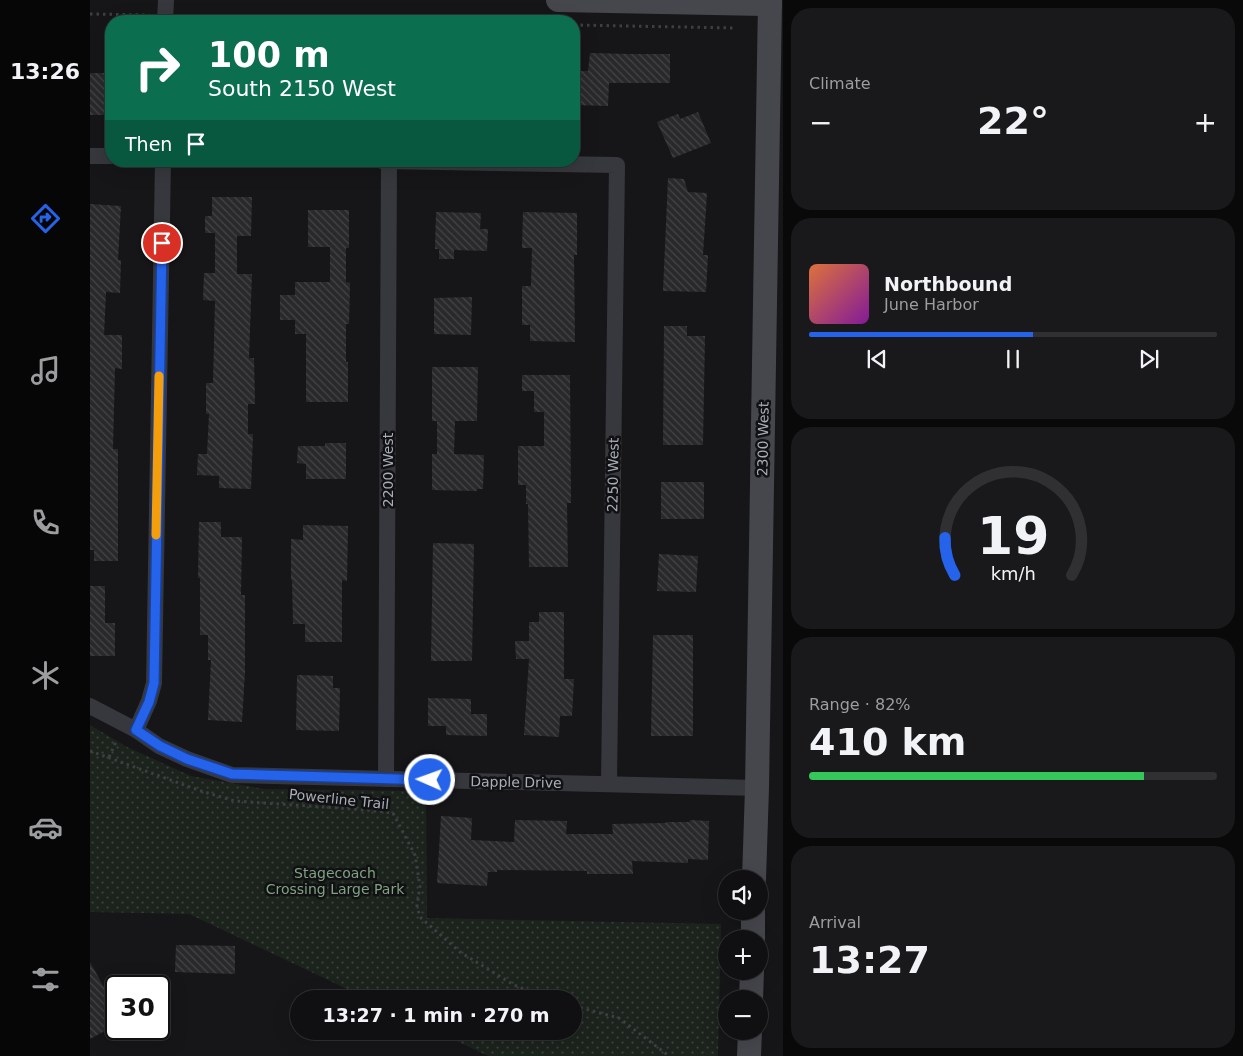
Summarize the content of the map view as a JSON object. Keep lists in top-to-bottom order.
{
  "streets": {
    "main road": ["2300 West"],
    "street": ["2200 West", "2250 West", "Dapple Drive"],
    "path": ["Powerline Trail"]
  },
  "crossings": [
    ["2300 West", "Dapple Drive"],
    ["2200 West", "Dapple Drive"],
    ["2250 West", "Dapple Drive"]
  ],
  "parks": ["Stagecoach Crossing Large Park"],
  "page": {
    "tabs": "13:26",
    "tile": [
      "Climate",
      ["Range · 82%", "410 km"],
      ["Arrival", "13:27"]
    ],
    "turn": ["100 m", "South 2150 West"],
    "heat": ["−", "22°", "+"],
    "then": "Then",
    "song": ["Northbound", "June Harbor"],
    "map_buttons": ["+", "−"],
    "limit": "30",
    "trip": "13:27 · 1 min · 270 m",
    "gauge": ["19", "km/h"]
  }
}
